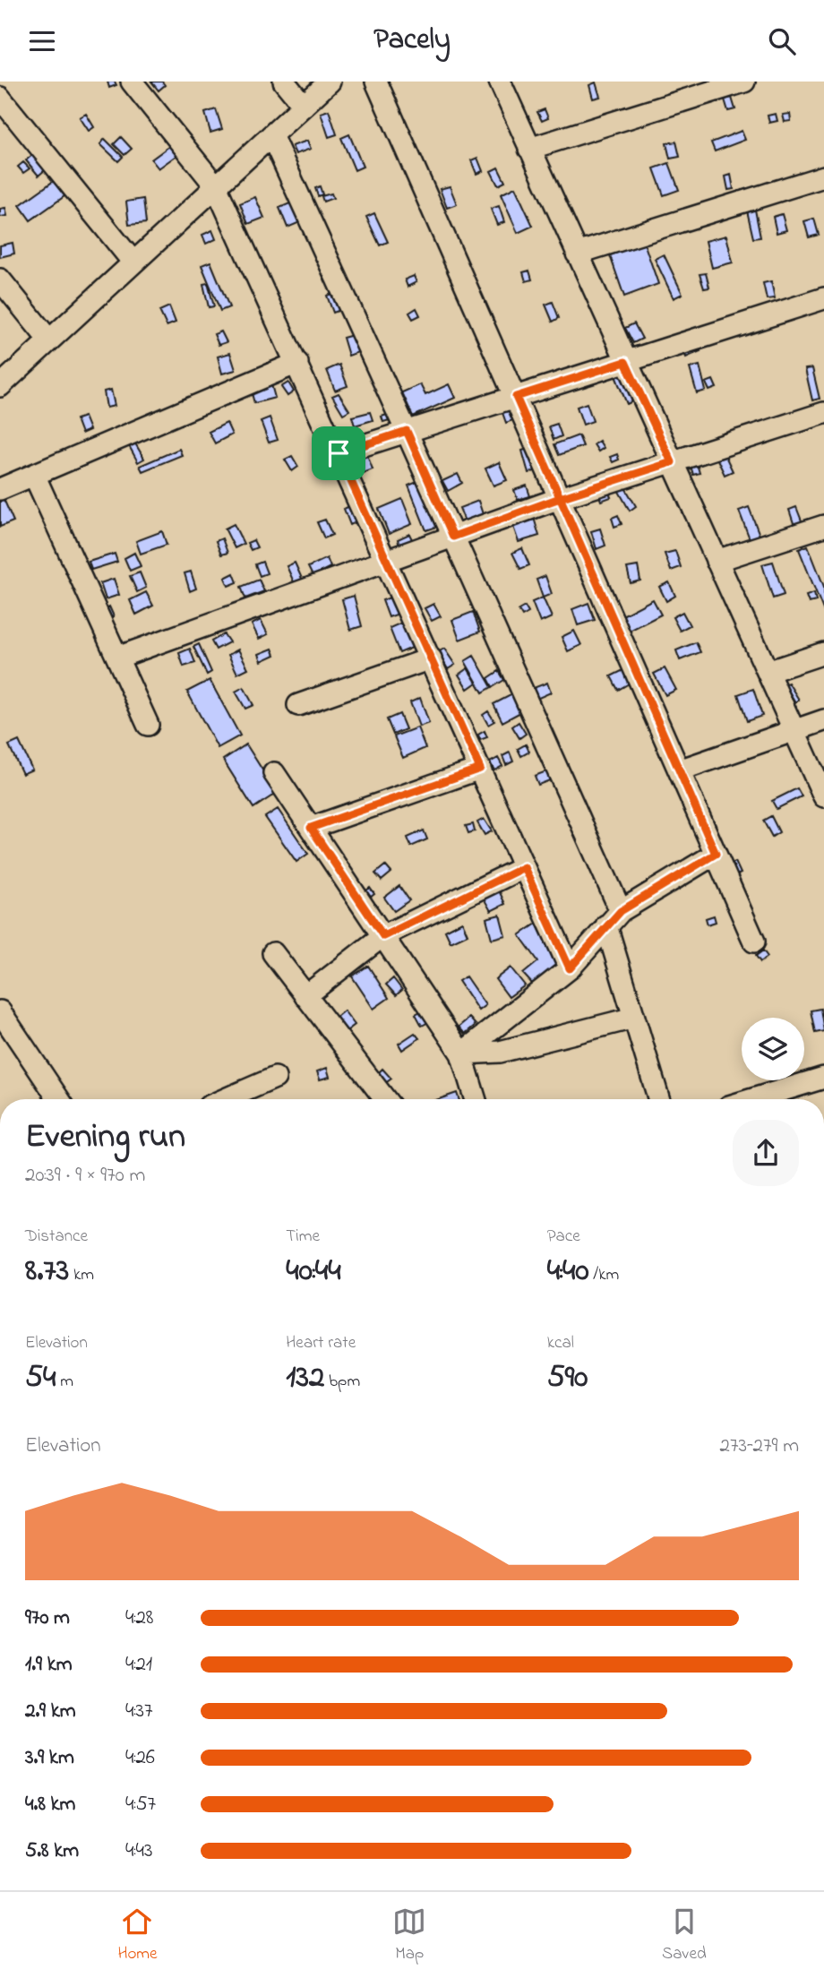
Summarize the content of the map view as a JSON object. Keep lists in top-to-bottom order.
{
  "page": {
    "header": "Pacely",
    "heading": ["Evening run", "20:39 · 9 × 970 m"],
    "stats": [
      ["Distance", "8.73 km"],
      ["Time", "40:44"],
      ["Pace", "4:40 /km"],
      ["Elevation", "54 m"],
      ["Heart rate", "132 bpm"],
      ["kcal", "590"]
    ],
    "chart": ["Elevation", "273–279 m"],
    "list": [
      {
        "name": "970 m",
        "note": "4:28"
      },
      {
        "name": "1.9 km",
        "note": "4:21"
      },
      {
        "name": "2.9 km",
        "note": "4:37"
      },
      {
        "name": "3.9 km",
        "note": "4:26"
      },
      {
        "name": "4.8 km",
        "note": "4:57"
      },
      {
        "name": "5.8 km",
        "note": "4:43"
      }
    ],
    "tabs": ["Home", "Map", "Saved"]
  }
}
